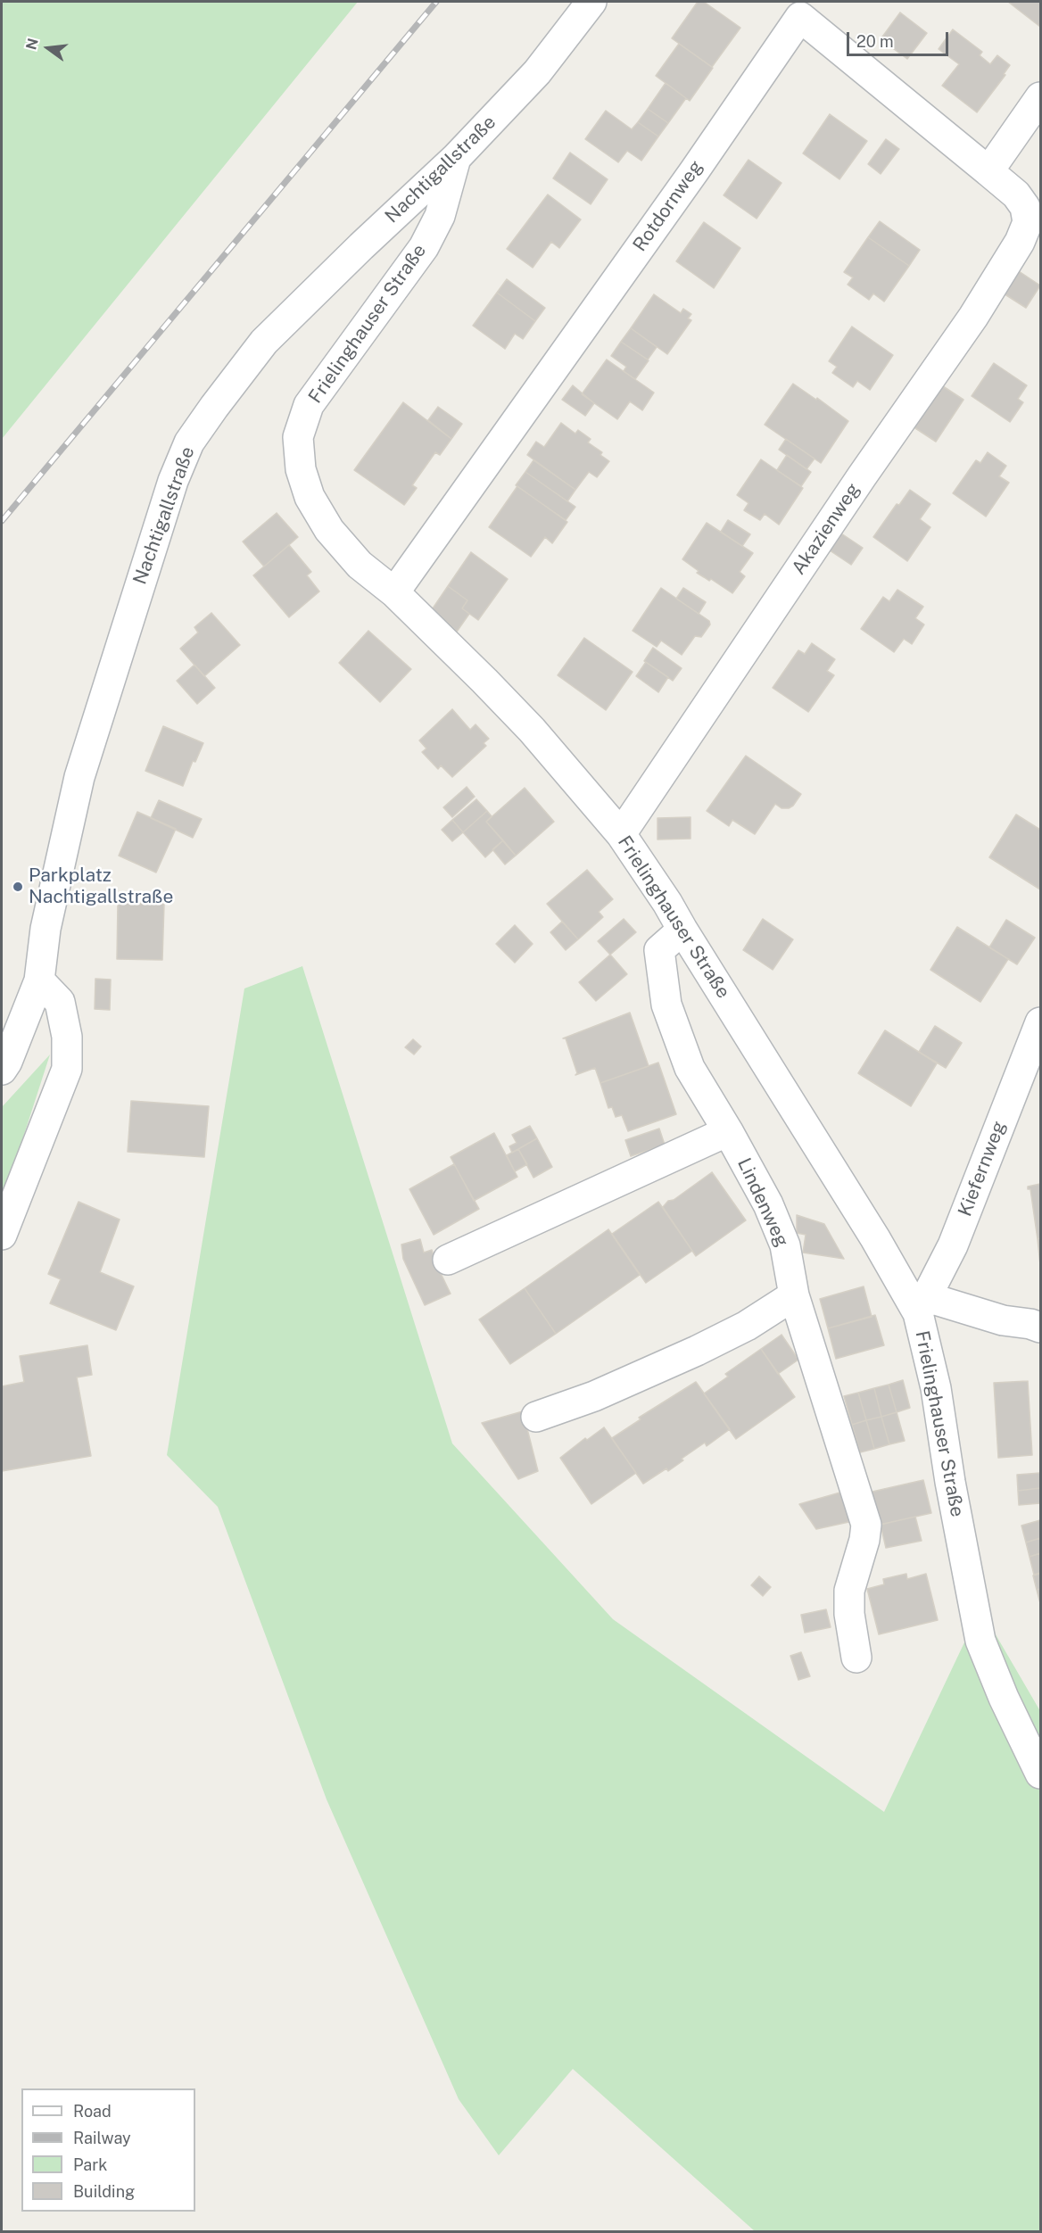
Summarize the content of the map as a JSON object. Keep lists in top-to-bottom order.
{
  "streets": {
    "street": [
      "Nachtigallstraße",
      "Rotdornweg",
      "Frielinghauser Straße",
      "Akazienweg",
      "Kiefernweg",
      "Lindenweg"
    ]
  },
  "crossings": [
    ["Nachtigallstraße", "Frielinghauser Straße"],
    ["Rotdornweg", "Frielinghauser Straße"],
    ["Rotdornweg", "Akazienweg"],
    ["Frielinghauser Straße", "Akazienweg"],
    ["Frielinghauser Straße", "Kiefernweg"],
    ["Frielinghauser Straße", "Lindenweg"]
  ],
  "places": ["Parkplatz Nachtigallstraße"],
  "legend": [
    "Road",
    "Railway",
    "Park",
    "Building"
  ],
  "scale_bar": "20 m",
  "north": "left"
}
